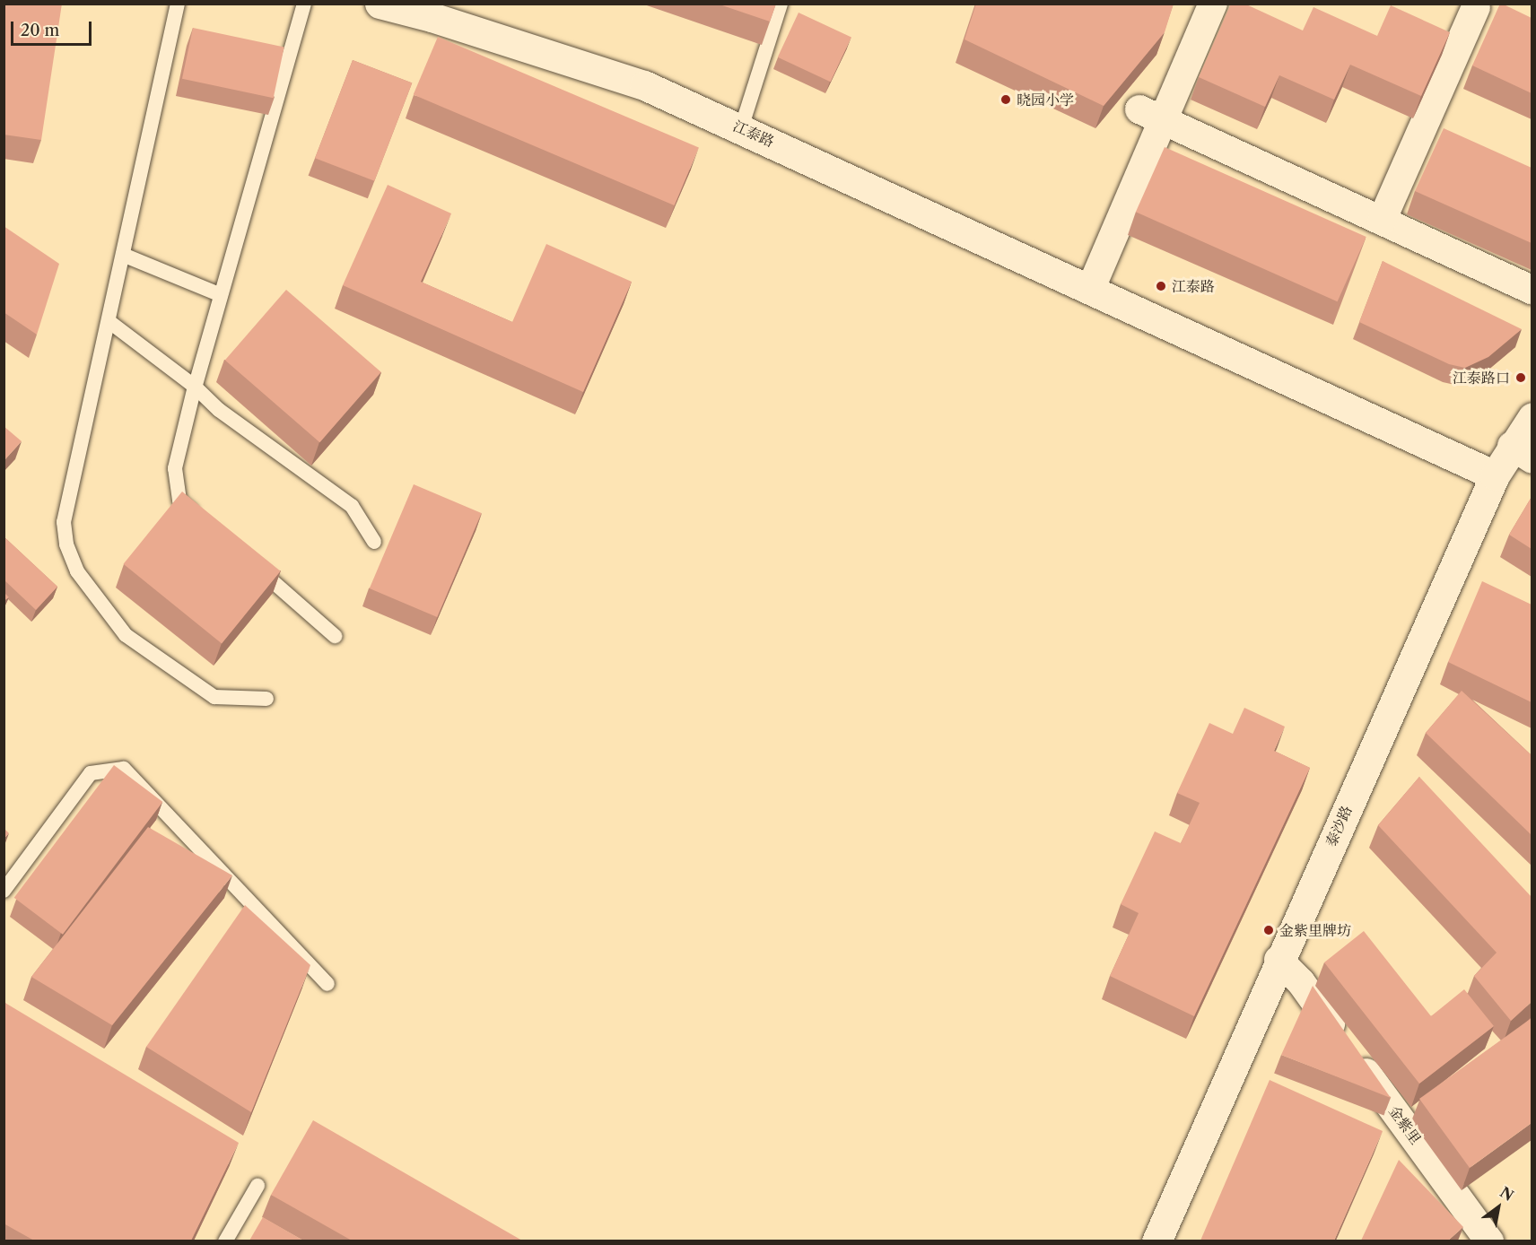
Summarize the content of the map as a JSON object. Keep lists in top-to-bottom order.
{
  "streets": {
    "street": ["江泰路", "泰沙路", "金紫里"]
  },
  "crossings": [
    ["江泰路", "泰沙路"],
    ["泰沙路", "金紫里"]
  ],
  "places": [
    "晓园小学",
    "江泰路",
    "江泰路口",
    "金紫里牌坊"
  ],
  "scale_bar": "20 m",
  "north": "top right"
}
